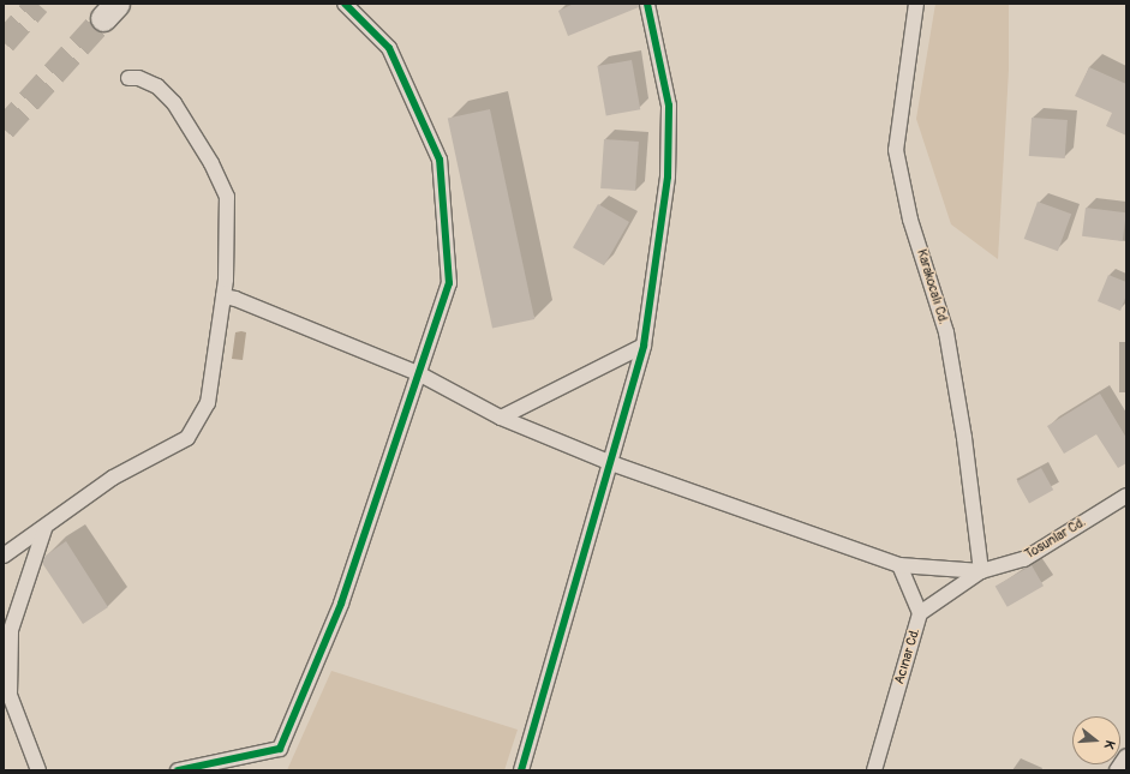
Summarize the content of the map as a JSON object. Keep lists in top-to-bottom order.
{
  "streets": {
    "street": ["Karakocalı Cd.", "Tosunlar Cd.", "Acınar Cd."]
  },
  "crossings": [
    ["Karakocalı Cd.", "Tosunlar Cd."],
    ["Karakocalı Cd.", "Acınar Cd."],
    ["Tosunlar Cd.", "Acınar Cd."]
  ],
  "north": "right"
}
